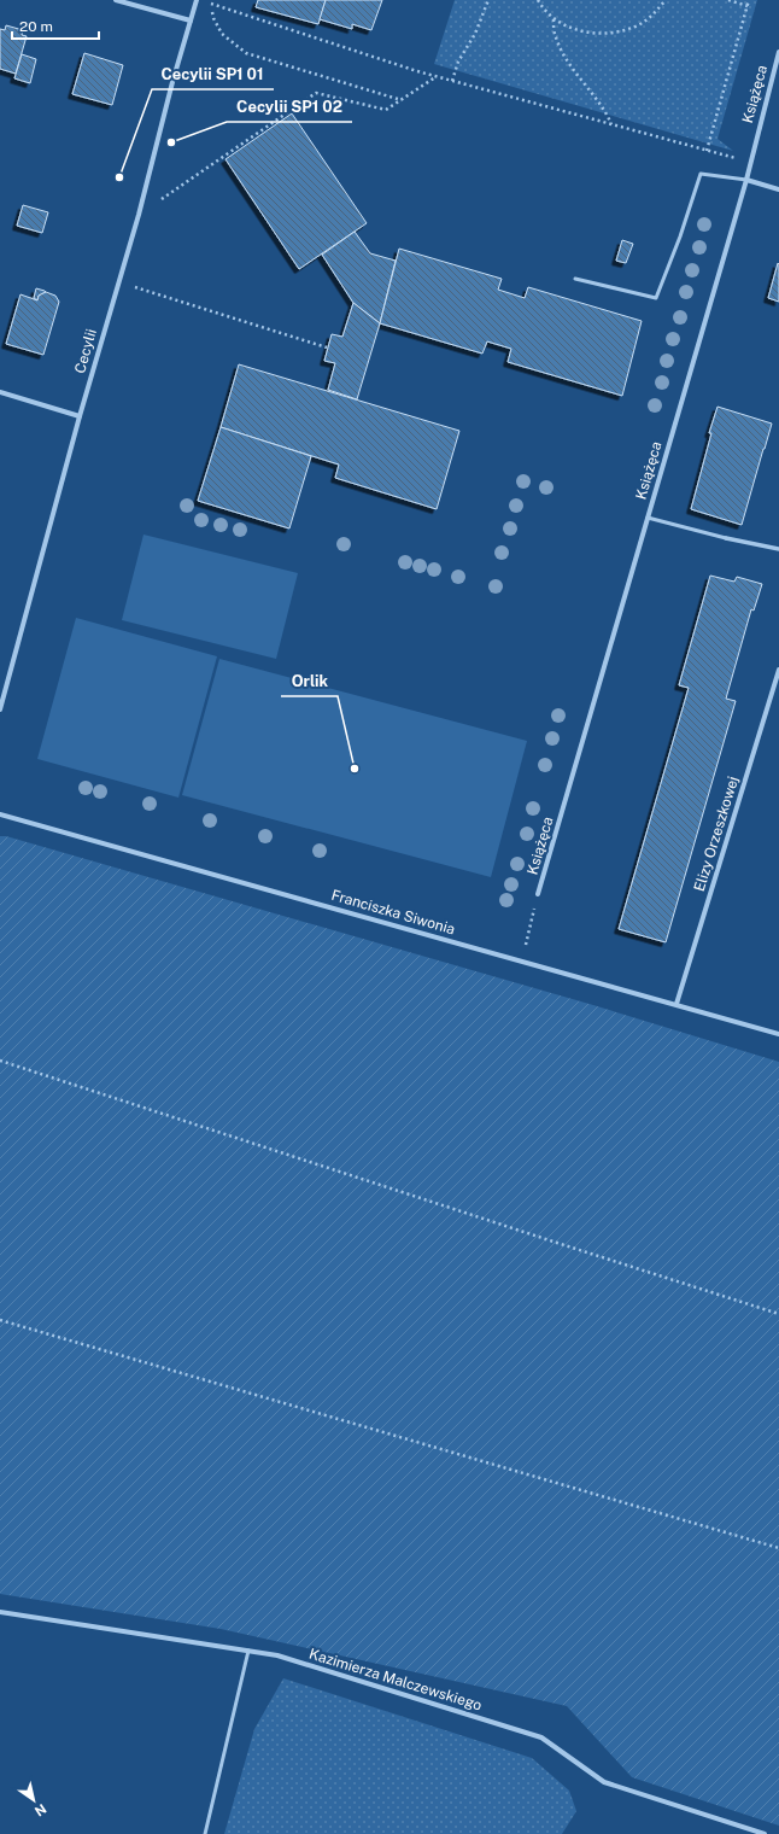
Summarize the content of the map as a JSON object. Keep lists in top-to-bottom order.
{
  "streets": {
    "street": [
      "Książęca",
      "Cecylii",
      "Elizy Orzeszkowej",
      "Franciszka Siwonia",
      "Kazimierza Malczewskiego"
    ]
  },
  "crossings": [
    ["Elizy Orzeszkowej", "Franciszka Siwonia"]
  ],
  "places": ["Cecylii SP1 02", "Cecylii SP1 01", "Orlik"],
  "scale_bar": "20 m",
  "north": "bottom right"
}
